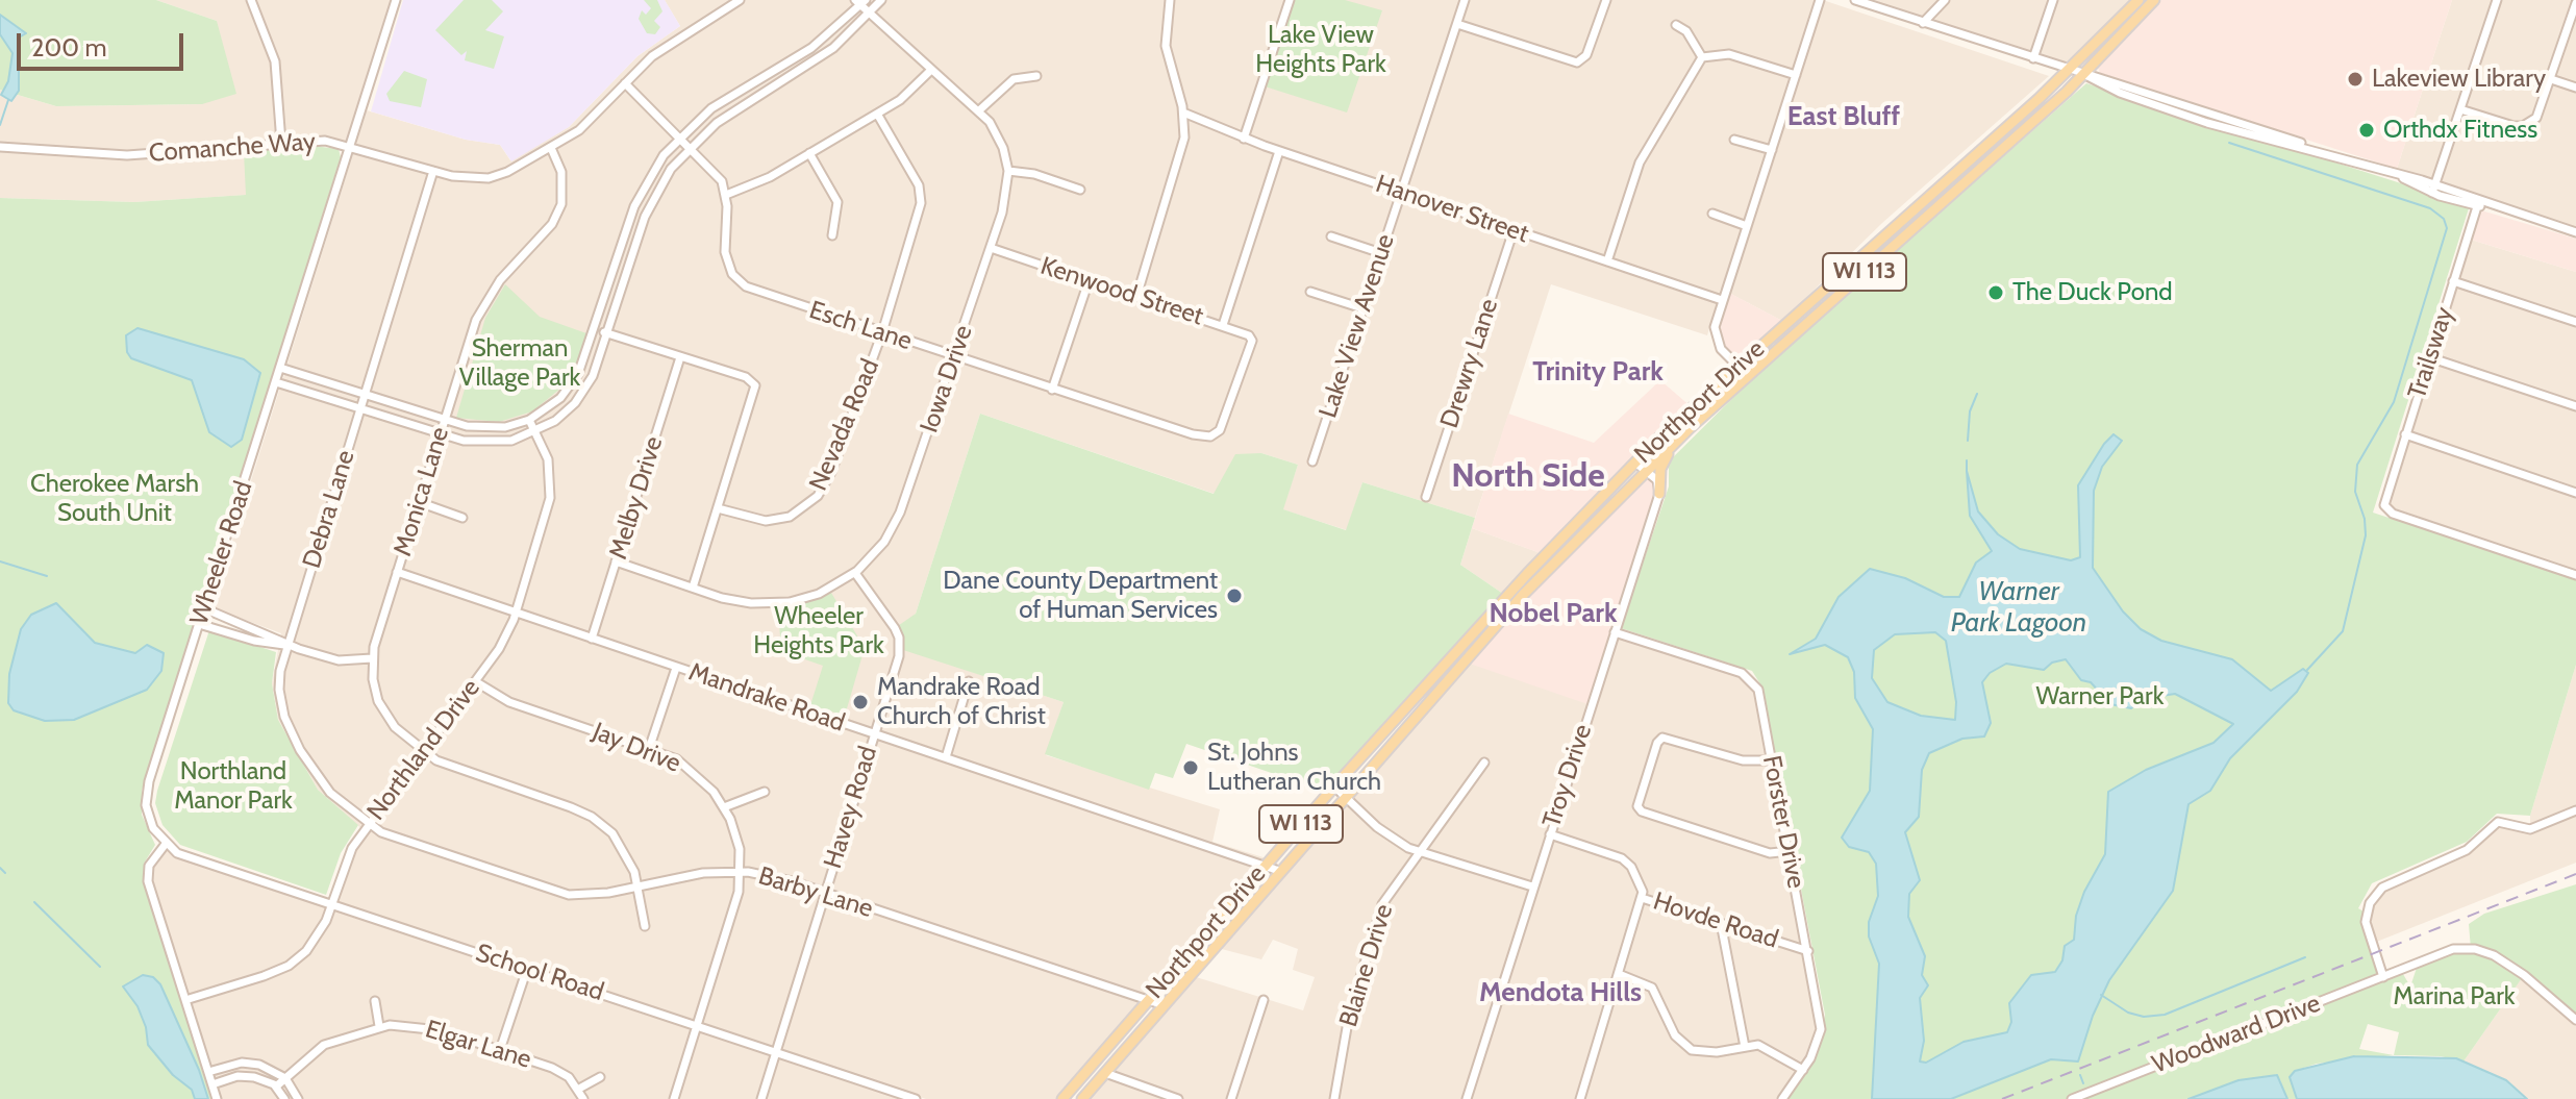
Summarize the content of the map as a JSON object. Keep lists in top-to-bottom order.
{
  "streets": {
    "main road": ["WI 113", "Northport Drive"],
    "street": [
      "Comanche Way",
      "Hanover Street",
      "Kenwood Street",
      "Esch Lane",
      "Lake View Avenue",
      "Trailsway",
      "Drewry Lane",
      "Iowa Drive",
      "Nevada Road",
      "Monica Lane",
      "Melby Drive",
      "Debra Lane",
      "Wheeler Road",
      "Mandrake Road",
      "Jay Drive",
      "Northland Drive",
      "Troy Drive",
      "Havey Road",
      "Forster Drive",
      "Barby Lane",
      "Hovde Road",
      "Blaine Drive",
      "School Road",
      "Woodward Drive",
      "Elgar Lane"
    ]
  },
  "crossings": [
    ["Comanche Way", "Monica Lane"],
    ["Comanche Way", "Debra Lane"],
    ["Comanche Way", "Wheeler Road"],
    ["Hanover Street", "Lake View Avenue"],
    ["Hanover Street", "Drewry Lane"],
    ["Kenwood Street", "Esch Lane"],
    ["Kenwood Street", "Iowa Drive"],
    ["Esch Lane", "Iowa Drive"],
    ["Esch Lane", "Nevada Road"],
    ["Iowa Drive", "Melby Drive"],
    ["Iowa Drive", "Havey Road"],
    ["Northport Drive", "Mandrake Road"],
    ["Northport Drive", "Barby Lane"],
    ["Monica Lane", "Mandrake Road"],
    ["Monica Lane", "Northland Drive"],
    ["Monica Lane", "Barby Lane"],
    ["Melby Drive", "Mandrake Road"],
    ["Debra Lane", "Northland Drive"],
    ["Debra Lane", "Barby Lane"],
    ["Wheeler Road", "School Road"],
    ["Mandrake Road", "Northland Drive"],
    ["Mandrake Road", "Havey Road"],
    ["Jay Drive", "Northland Drive"],
    ["Jay Drive", "Barby Lane"],
    ["Jay Drive", "School Road"],
    ["Northland Drive", "Barby Lane"],
    ["Northland Drive", "School Road"],
    ["Troy Drive", "Forster Drive"],
    ["Troy Drive", "Hovde Road"],
    ["Havey Road", "Barby Lane"],
    ["Havey Road", "School Road"],
    ["Forster Drive", "Hovde Road"]
  ],
  "districts": [
    "East Bluff",
    "Trinity Park",
    "North Side",
    "Nobel Park",
    "Mendota Hills"
  ],
  "water": ["Warner Park Lagoon"],
  "parks": [
    "Lake View Heights Park",
    "Sherman Village Park",
    "Cherokee Marsh South Unit",
    "Wheeler Heights Park",
    "Warner Park",
    "Northland Manor Park",
    "Marina Park"
  ],
  "places": [
    "Lakeview Library",
    "Orthdx Fitness",
    "The Duck Pond",
    "Dane County Department of Human Services",
    "Mandrake Road Church of Christ",
    "St. Johns Lutheran Church"
  ],
  "scale_bar": "200 m"
}
